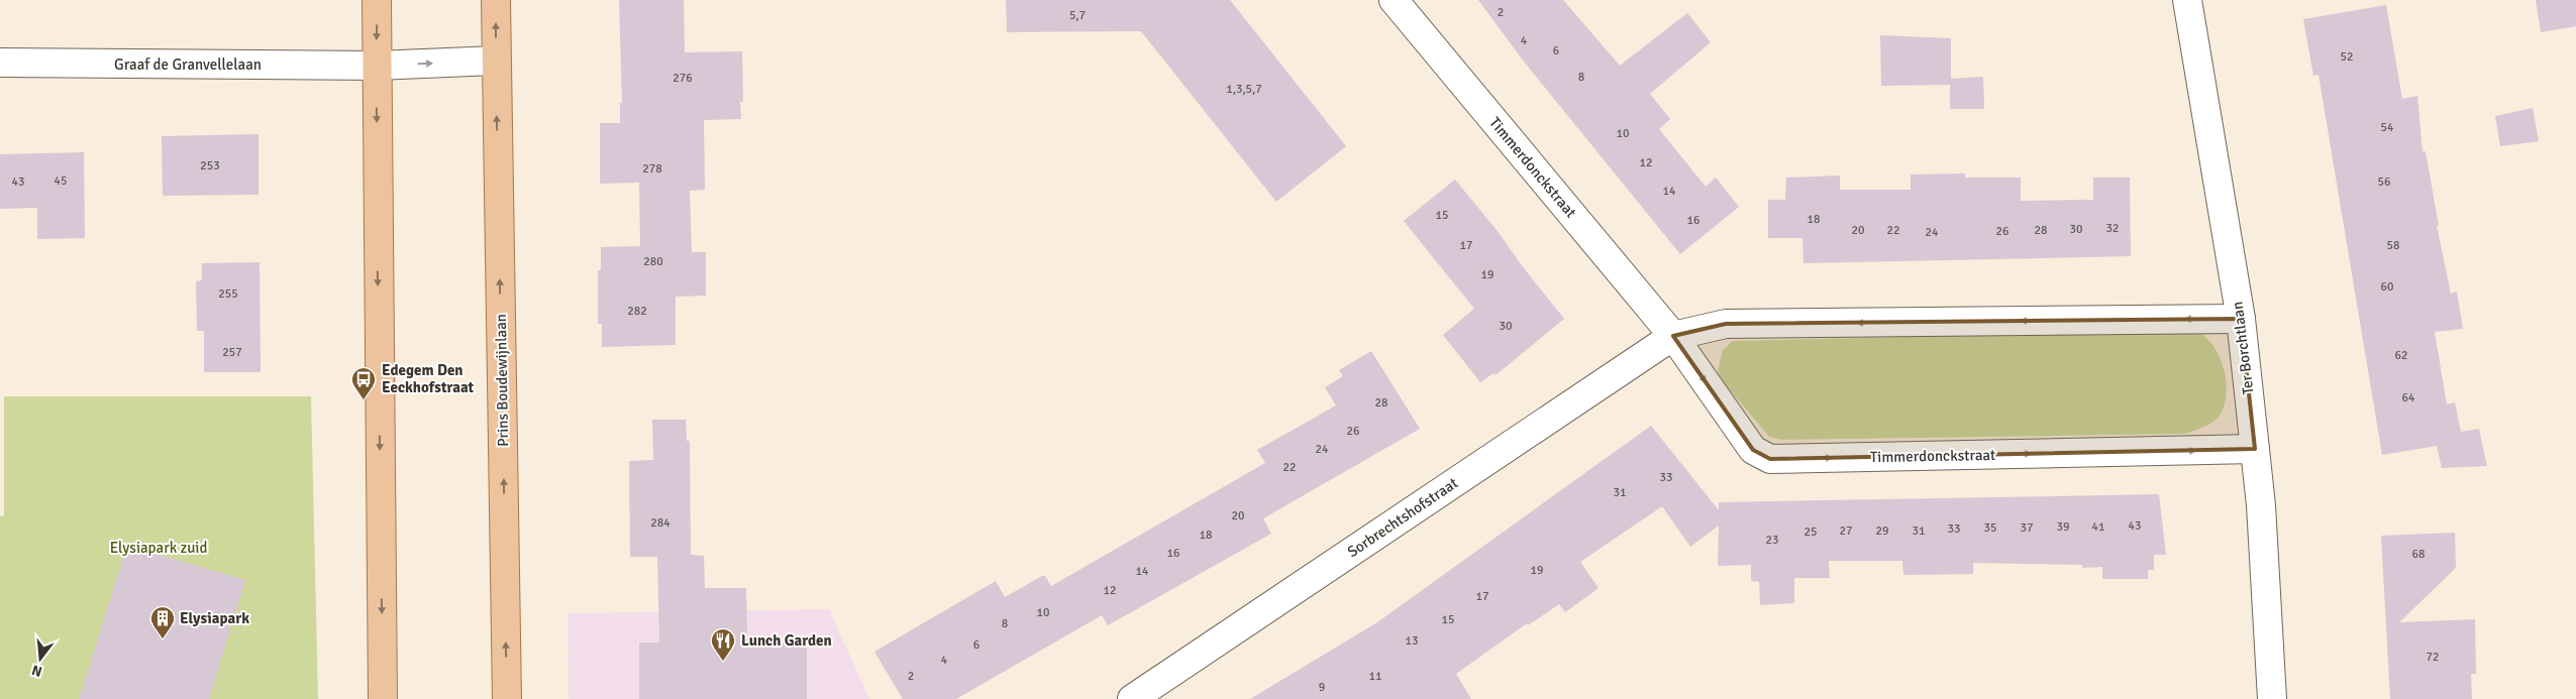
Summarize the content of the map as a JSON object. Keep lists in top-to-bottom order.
{
  "streets": {
    "main road": ["Prins Boudewijnlaan"],
    "street": [
      "Graaf de Granvellelaan",
      "Timmerdonckstraat",
      "Ter Borchtlaan",
      "Sorbrechtshofstraat"
    ]
  },
  "crossings": [
    ["Timmerdonckstraat", "Ter Borchtlaan"],
    ["Timmerdonckstraat", "Sorbrechtshofstraat"]
  ],
  "parks": ["Elysiapark zuid"],
  "places": {
    "bus stop": ["Edegem Den Eeckhofstraat"],
    "building": ["Elysiapark"],
    "restaurant": ["Lunch Garden"]
  },
  "house_numbers": [
    "2",
    "5,7",
    "4",
    "6",
    "52",
    "8",
    "276",
    "1,3,5,7",
    "54",
    "10",
    "12",
    "253",
    "278",
    "45",
    "43",
    "56",
    "14",
    "15",
    "18",
    "16",
    "32",
    "30",
    "20",
    "22",
    "28",
    "26",
    "24",
    "17",
    "58",
    "280",
    "19",
    "60",
    "255",
    "282",
    "30",
    "257",
    "62",
    "64",
    "28",
    "26",
    "24",
    "22",
    "33",
    "31",
    "20",
    "284",
    "43",
    "39",
    "41",
    "35",
    "37",
    "33",
    "27",
    "29",
    "31",
    "25",
    "18",
    "23",
    "16",
    "68",
    "19",
    "14",
    "12",
    "17",
    "10",
    "15",
    "8",
    "13",
    "6",
    "72",
    "4",
    "2",
    "11",
    "9"
  ],
  "north": "bottom"
}
